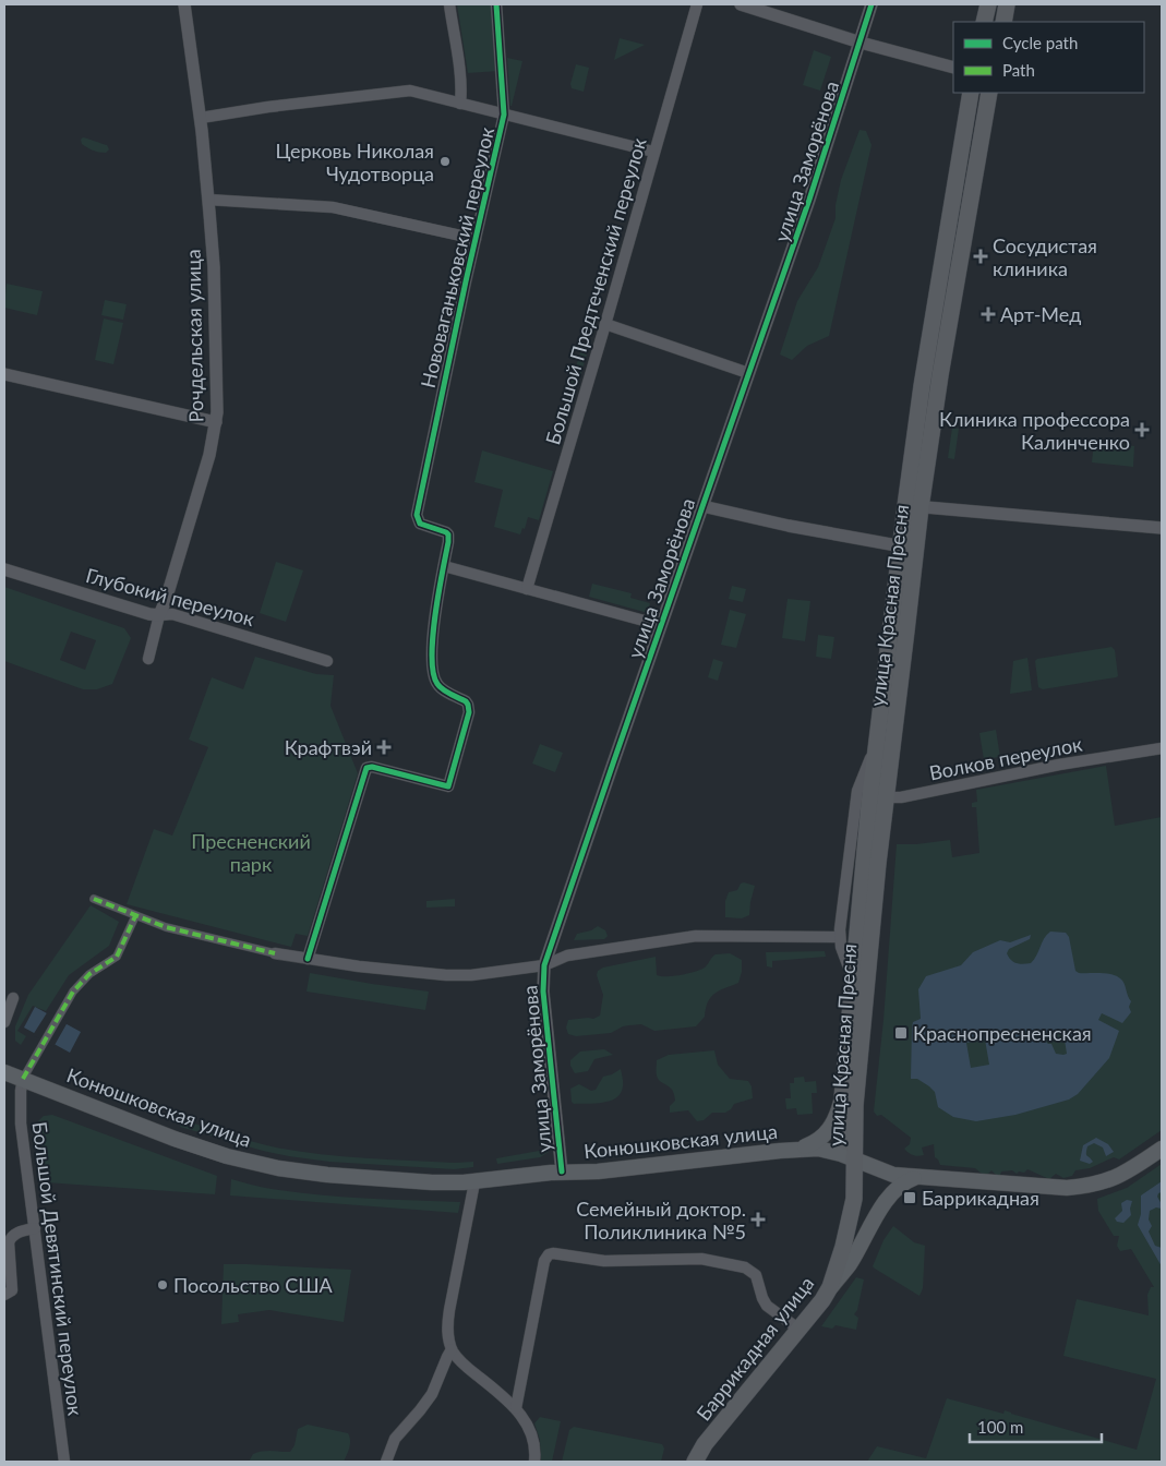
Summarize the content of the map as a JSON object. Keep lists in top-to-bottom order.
{
  "streets": {
    "main road": ["улица Красная Пресня", "Конюшковская улица", "Баррикадная улица"],
    "street": [
      "улица Заморёнова",
      "Нововаганьковский переулок",
      "Большой Предтеченский переулок",
      "Рочдельская улица",
      "Глубокий переулок",
      "Волков переулок",
      "Большой Девятинский переулок"
    ]
  },
  "crossings": [
    ["улица Заморёнова", "Конюшковская улица"],
    ["Рочдельская улица", "Глубокий переулок"],
    ["улица Красная Пресня", "Волков переулок"],
    ["улица Красная Пресня", "Конюшковская улица"],
    ["улица Красная Пресня", "Баррикадная улица"],
    ["Конюшковская улица", "Большой Девятинский переулок"],
    ["Конюшковская улица", "Баррикадная улица"]
  ],
  "parks": ["Пресненский парк"],
  "places": {
    "other": ["Церковь Николая Чудотворца", "Посольство США"],
    "health": [
      "Сосудистая клиника",
      "Арт-Мед",
      "Клиника профессора Калинченко",
      "Крафтвэй",
      "Семейный доктор. Поликлиника №5"
    ],
    "transit": ["Краснопресненская", "Баррикадная"]
  },
  "legend": ["Cycle path", "Path"],
  "scale_bar": "100 m"
}
